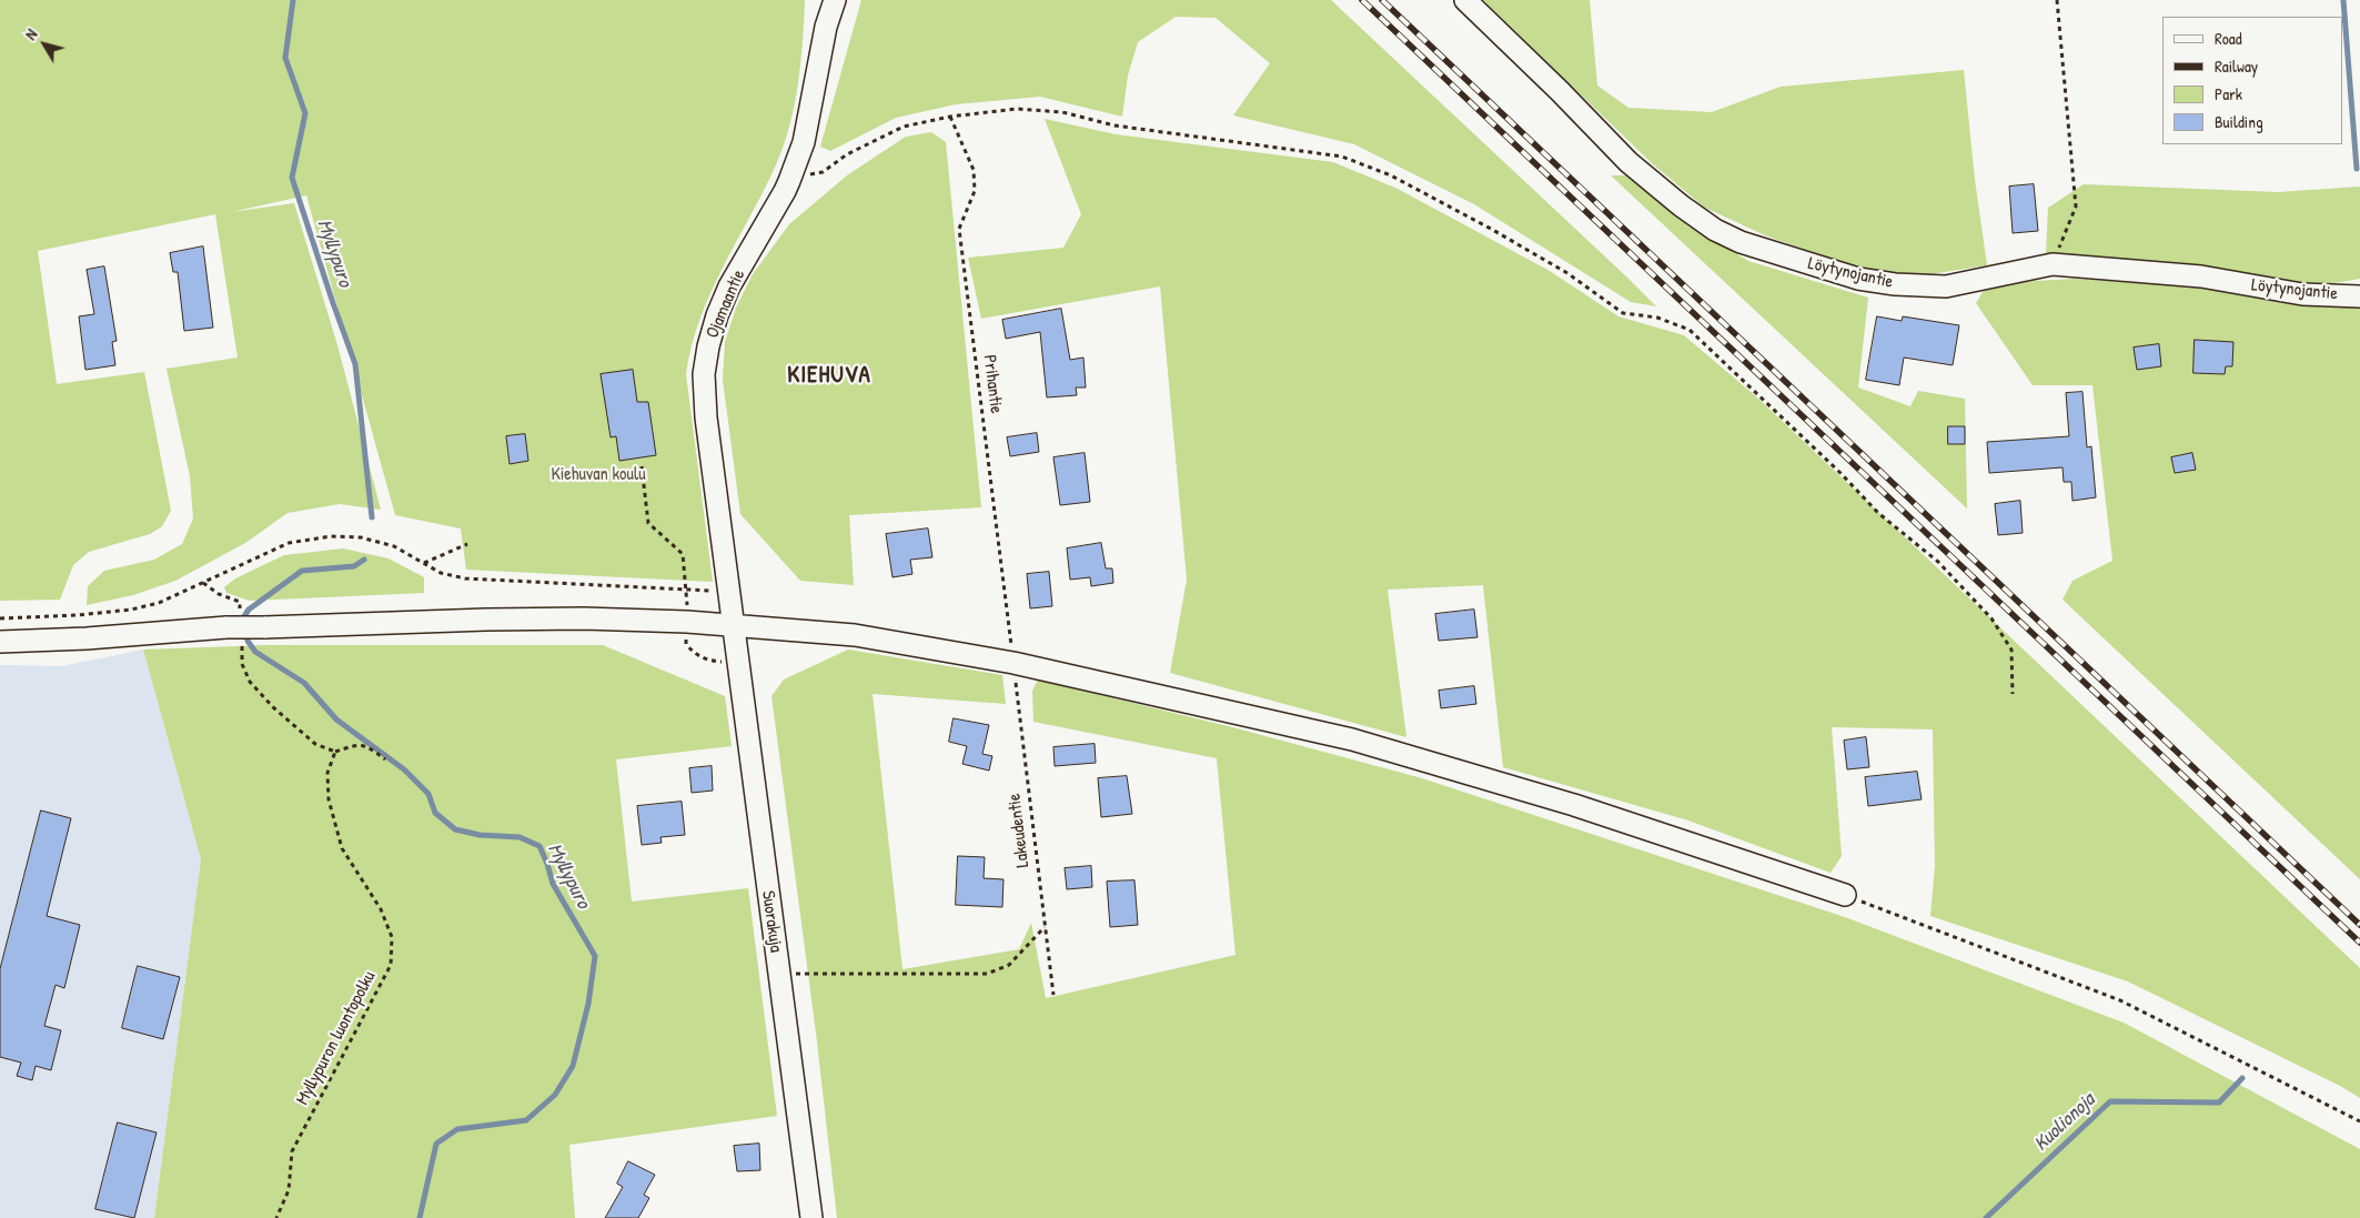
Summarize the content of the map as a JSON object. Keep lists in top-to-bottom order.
{
  "streets": {
    "street": ["Löytynojantie", "Ojamaantie", "Suorakuja"],
    "path": ["Prihantie", "Lakeudentie", "Myllypuron luontopolku"]
  },
  "crossings": [
    ["Ojamaantie", "Suorakuja"],
    ["Prihantie", "Lakeudentie"]
  ],
  "districts": ["KIEHUVA"],
  "water": ["Myllypuro", "Kuolionoja"],
  "parks": ["Kiehuvan koulu"],
  "legend": [
    "Road",
    "Railway",
    "Park",
    "Building"
  ],
  "north": "top left"
}
